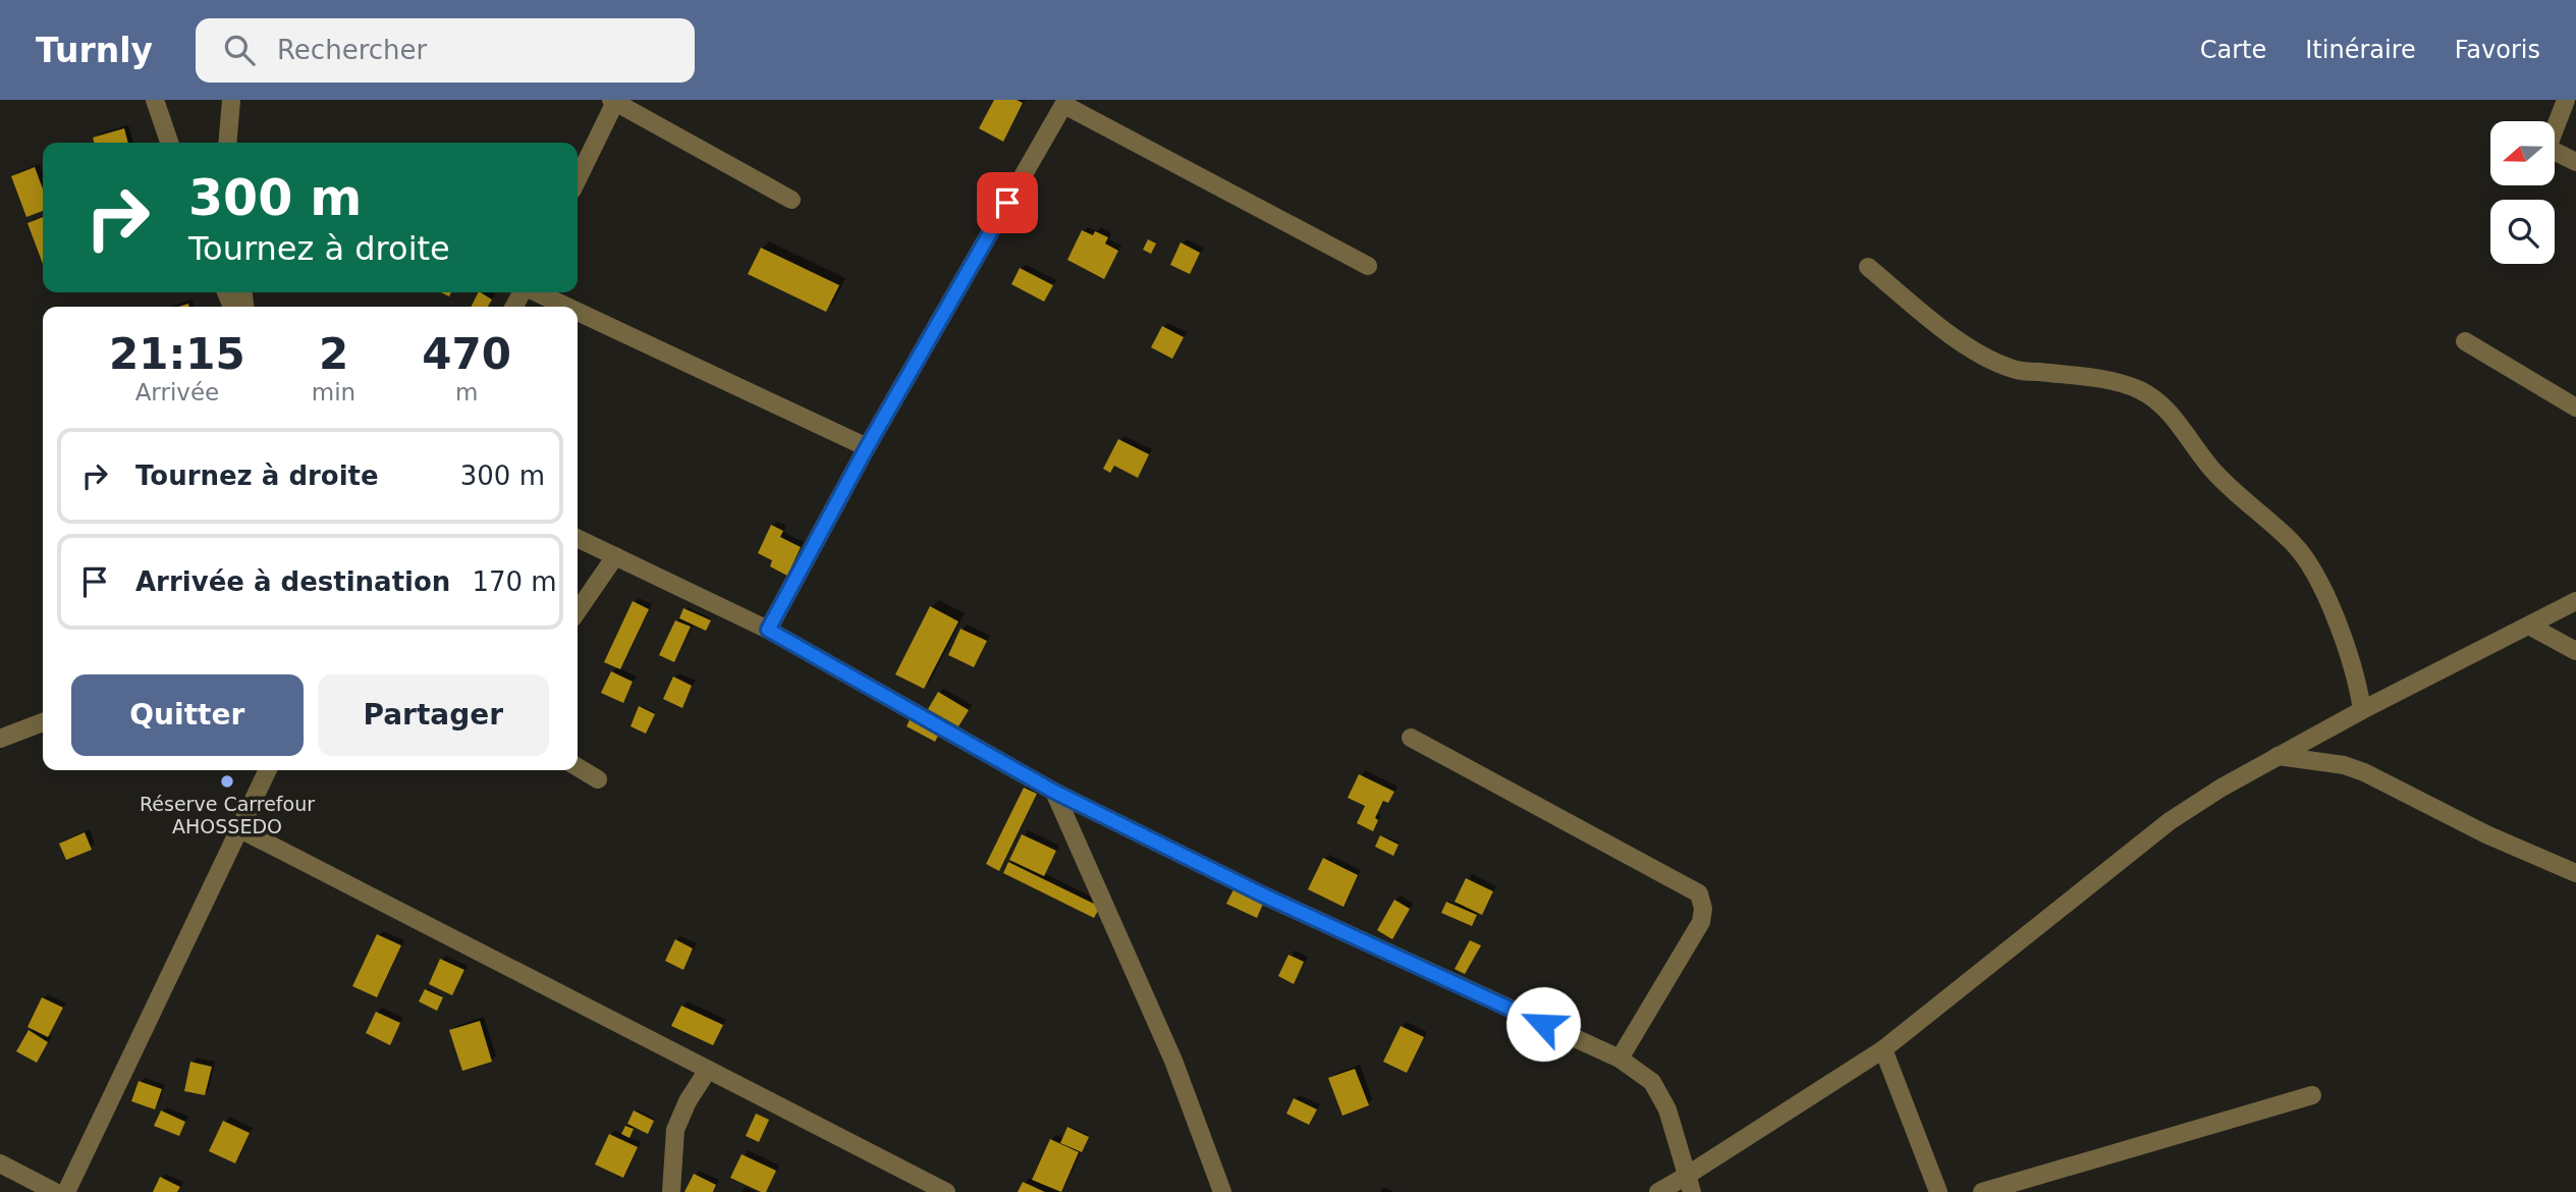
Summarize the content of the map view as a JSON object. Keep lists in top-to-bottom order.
{
  "places": ["Réserve Carrefour AHOSSEDO"],
  "north": "left",
  "page": {
    "header": "Turnly",
    "search": "Rechercher",
    "nav": ["Carte", "Itinéraire", "Favoris"],
    "turn": ["300 m", "Tournez à droite"],
    "eta": [
      "21:15",
      "Arrivée",
      "2",
      "min",
      "470",
      "m"
    ],
    "list": [
      {
        "name": "Tournez à droite",
        "value": "300 m"
      },
      {
        "name": "Arrivée à destination",
        "value": "170 m"
      }
    ],
    "buttons": ["Quitter", "Partager"]
  }
}
